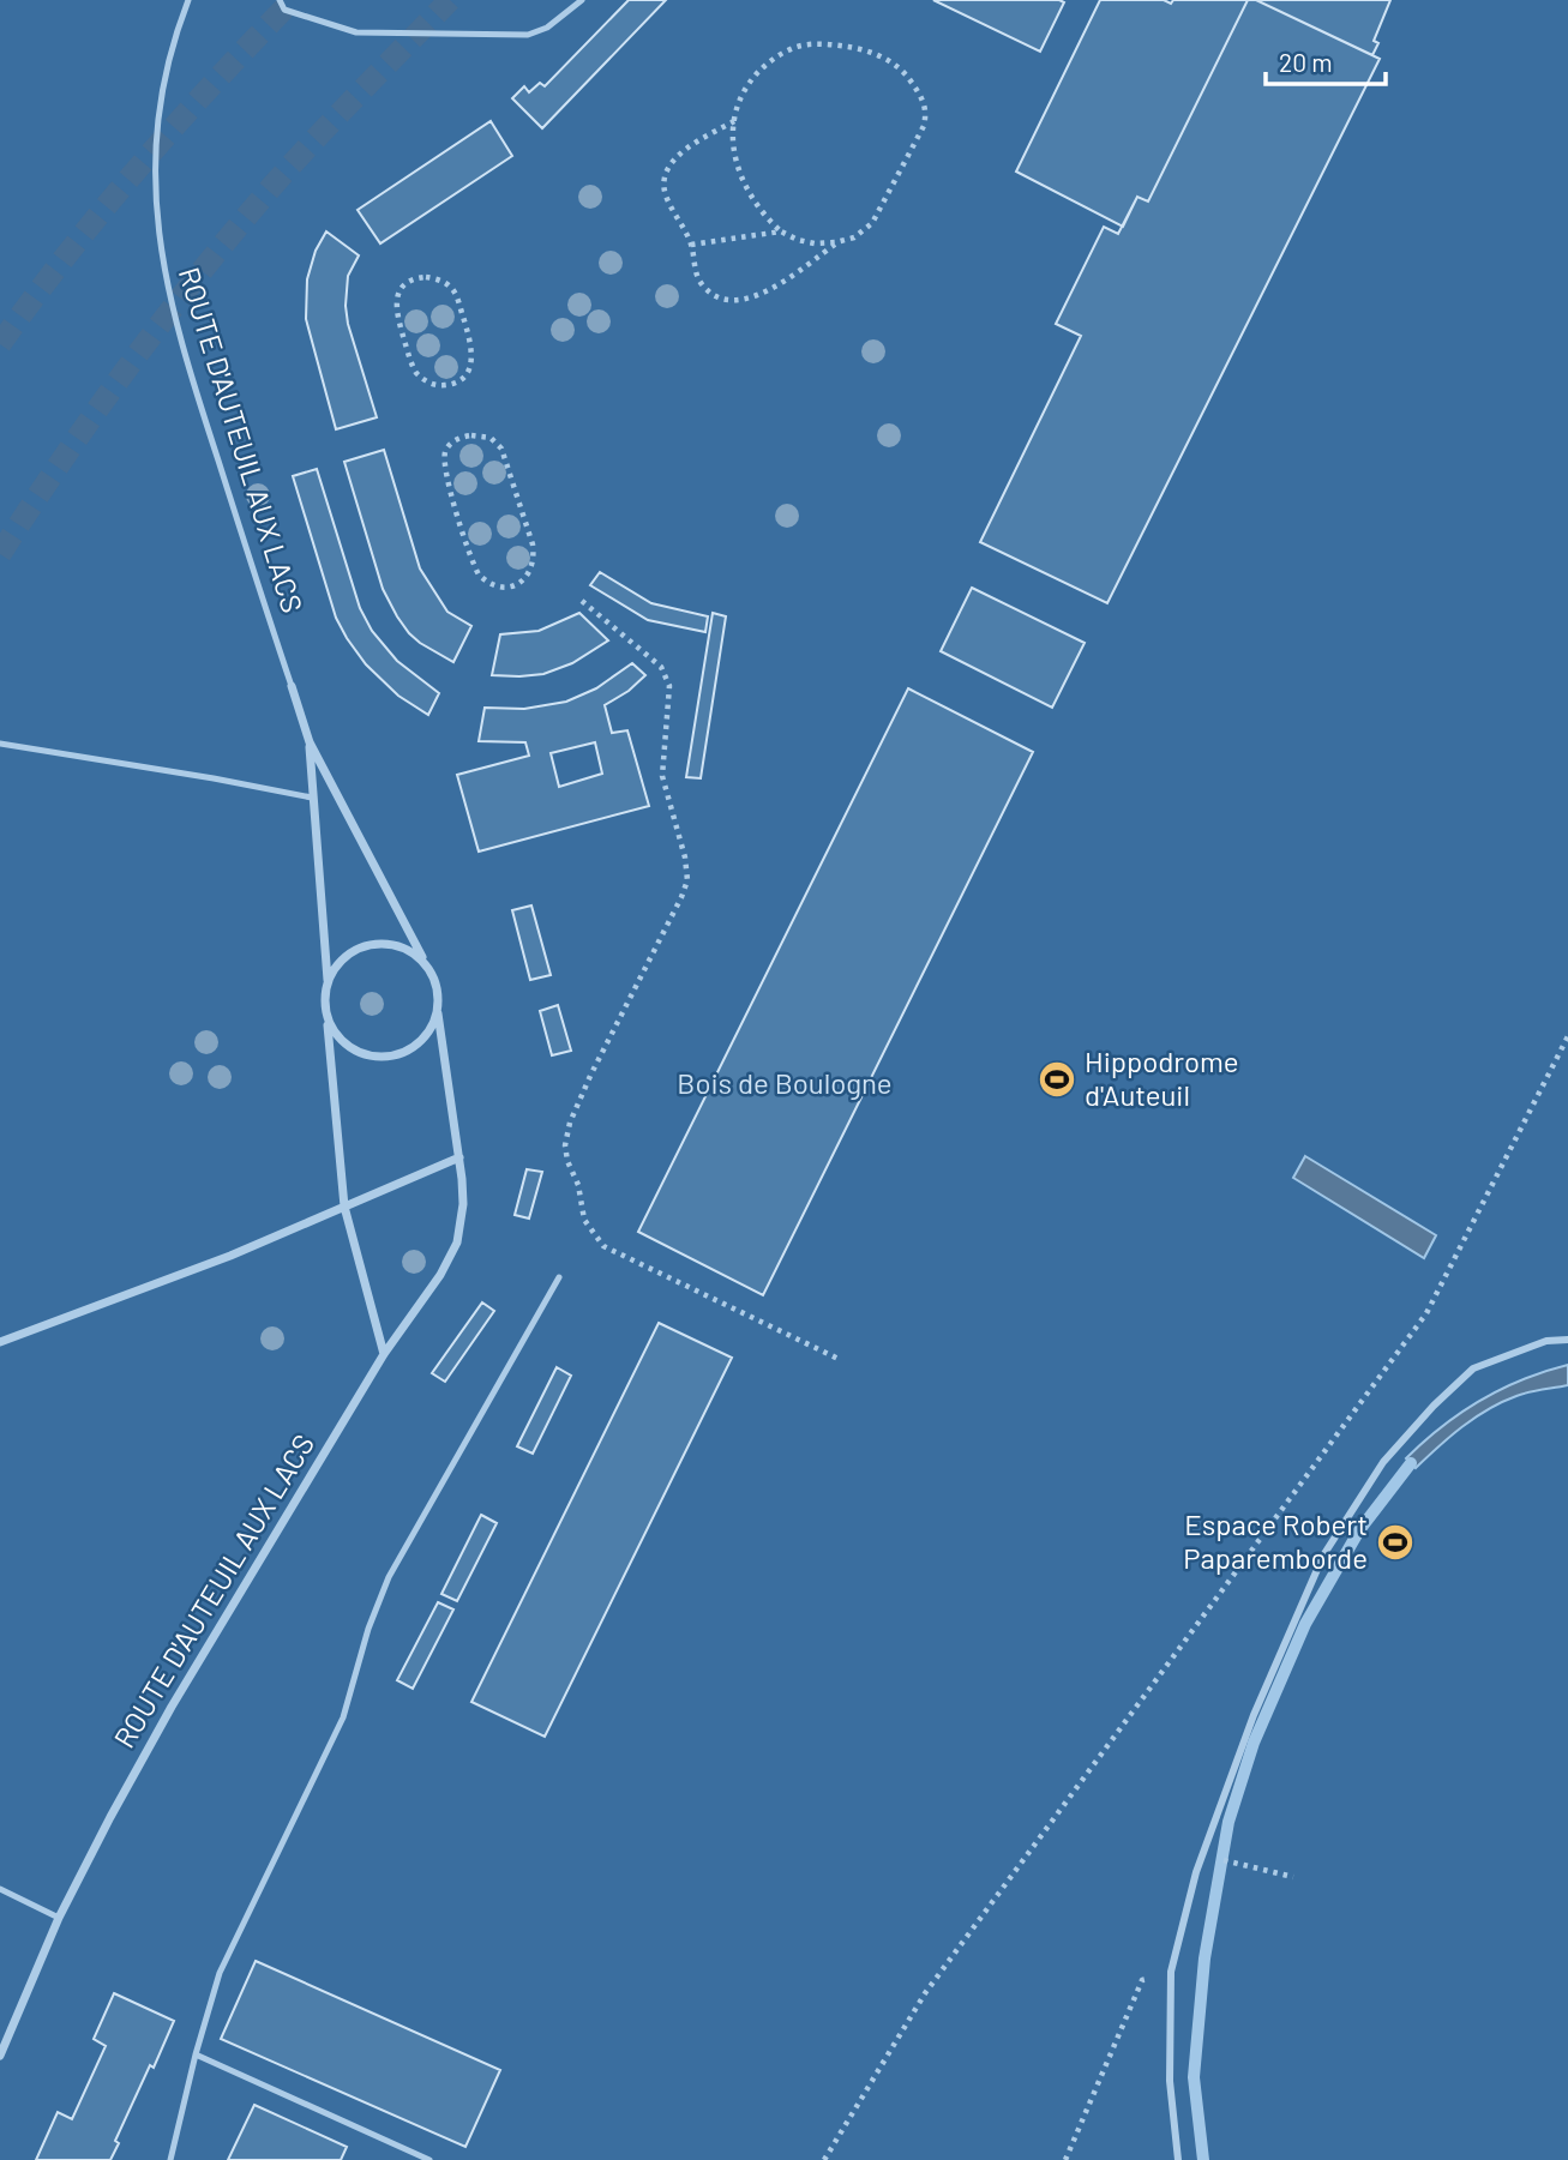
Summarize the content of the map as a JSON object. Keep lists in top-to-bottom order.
{
  "streets": {
    "street": ["ROUTE D'AUTEUIL AUX LACS"]
  },
  "parks": ["Bois de Boulogne"],
  "places": {
    "sports": ["Hippodrome d'Auteuil", "Espace Robert Paparemborde"]
  },
  "scale_bar": "20 m"
}
